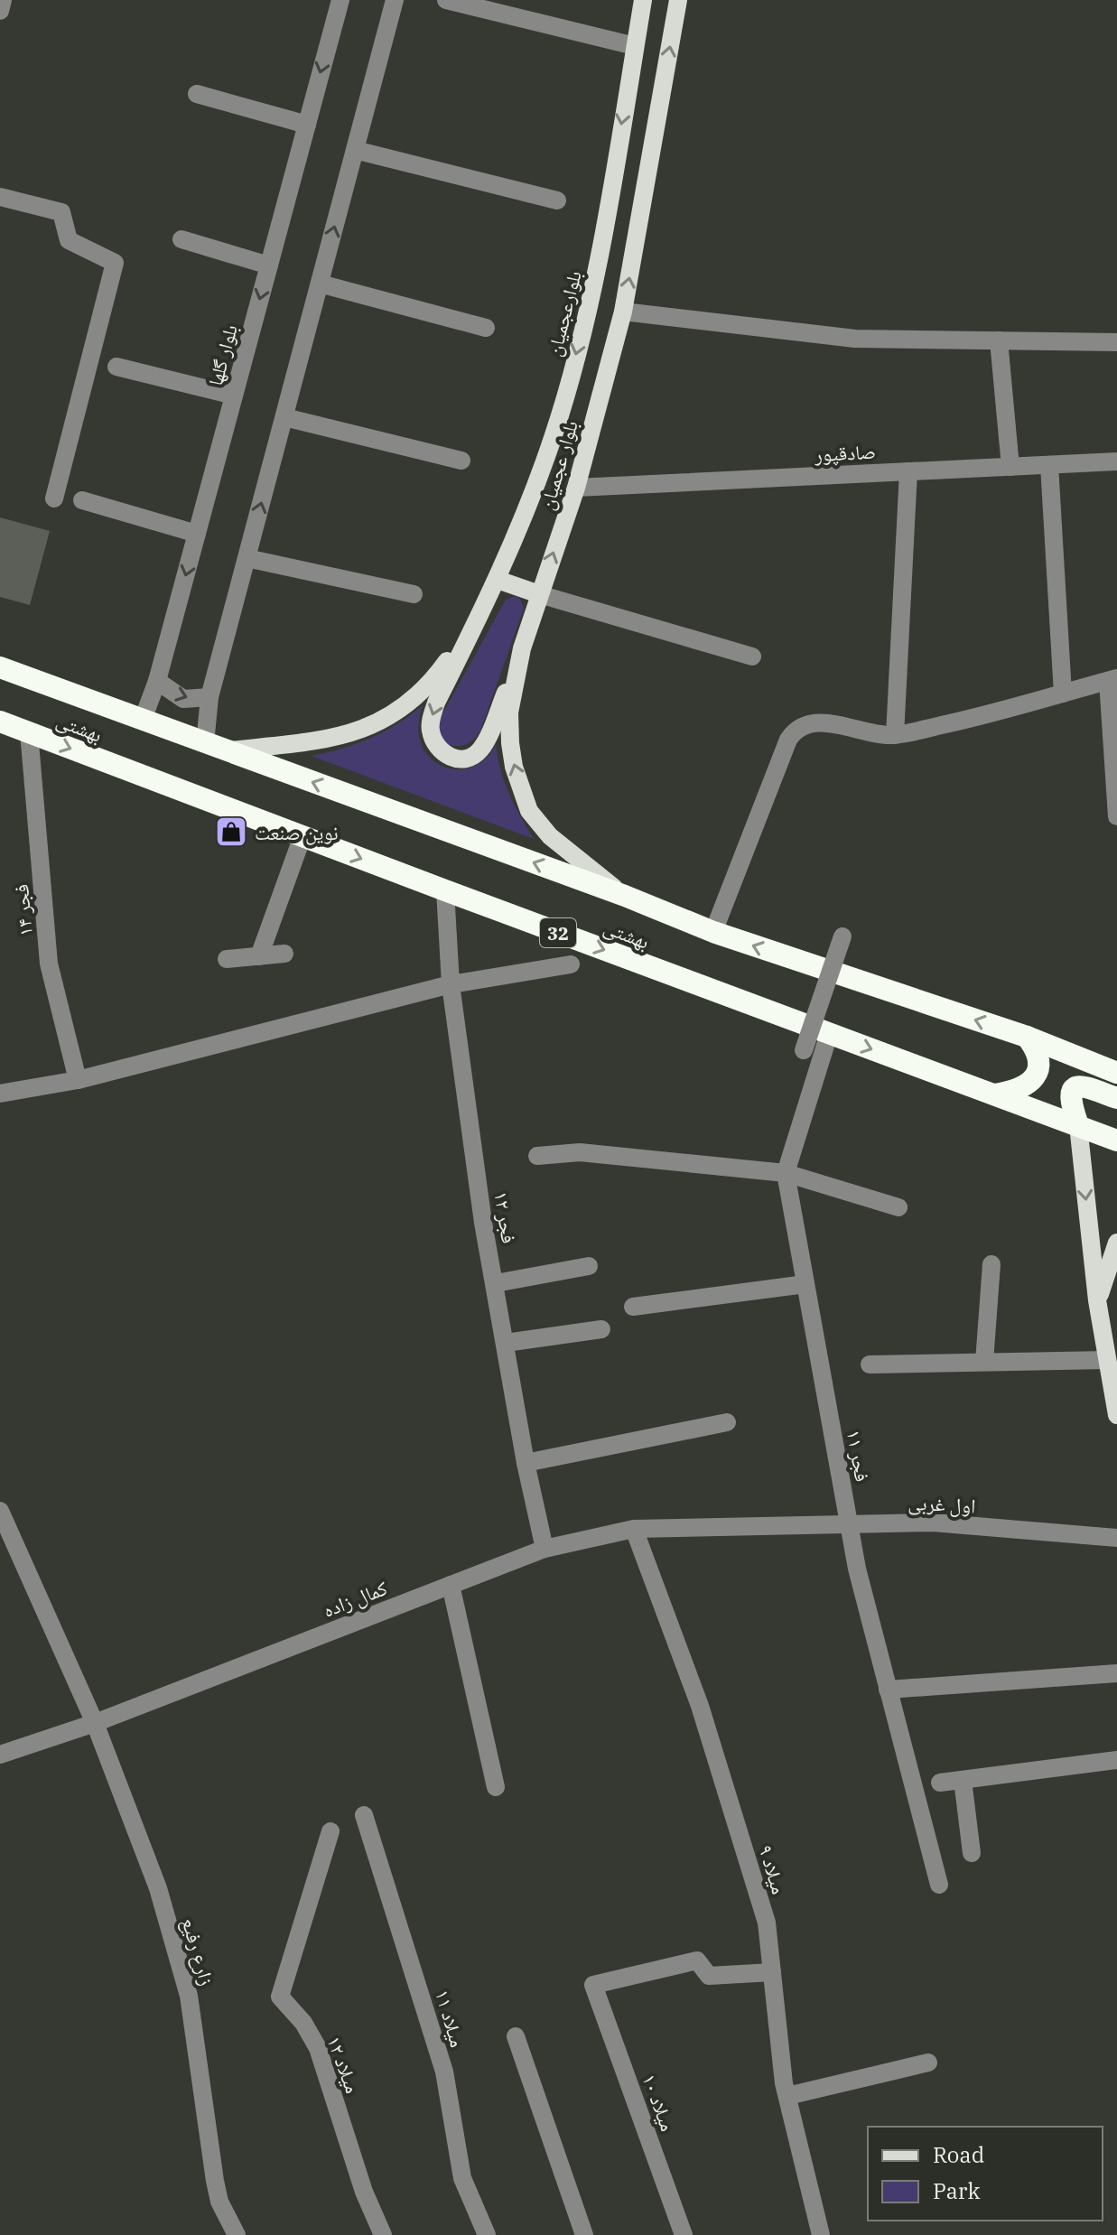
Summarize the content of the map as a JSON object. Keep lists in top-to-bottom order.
{
  "streets": {
    "highway": ["بهشتی", "32"],
    "main road": ["بلوارعجمیان", "بلوار عجمیان"],
    "street": [
      "بلوار گلها",
      "صادقپور",
      "فجر ۱۴",
      "فجر ۱۲",
      "فجر ۱۱",
      "اول غربی",
      "کمال زاده",
      "میلاد ۹",
      "زارع رفیع",
      "میلاد ۱۱",
      "میلاد ۱۲",
      "میلاد ۱۰"
    ]
  },
  "crossings": [
    ["بلوار گلها", "بهشتی"],
    ["صادقپور", "بلوار عجمیان"],
    ["بلوار عجمیان", "بهشتی"],
    ["بهشتی", "فجر ۱۴"],
    ["بهشتی", "فجر ۱۲"],
    ["بهشتی", "فجر ۱۱"],
    ["فجر ۱۲", "کمال زاده"],
    ["فجر ۱۱", "اول غربی"],
    ["اول غربی", "کمال زاده"],
    ["اول غربی", "میلاد ۹"],
    ["کمال زاده", "میلاد ۹"],
    ["کمال زاده", "زارع رفیع"],
    ["میلاد ۹", "میلاد ۱۰"]
  ],
  "one_way": ["بلوارعجمیان", "بلوار عجمیان"],
  "places": {
    "shop": ["نوین صنعت"]
  },
  "legend": ["Road", "Park"]
}
